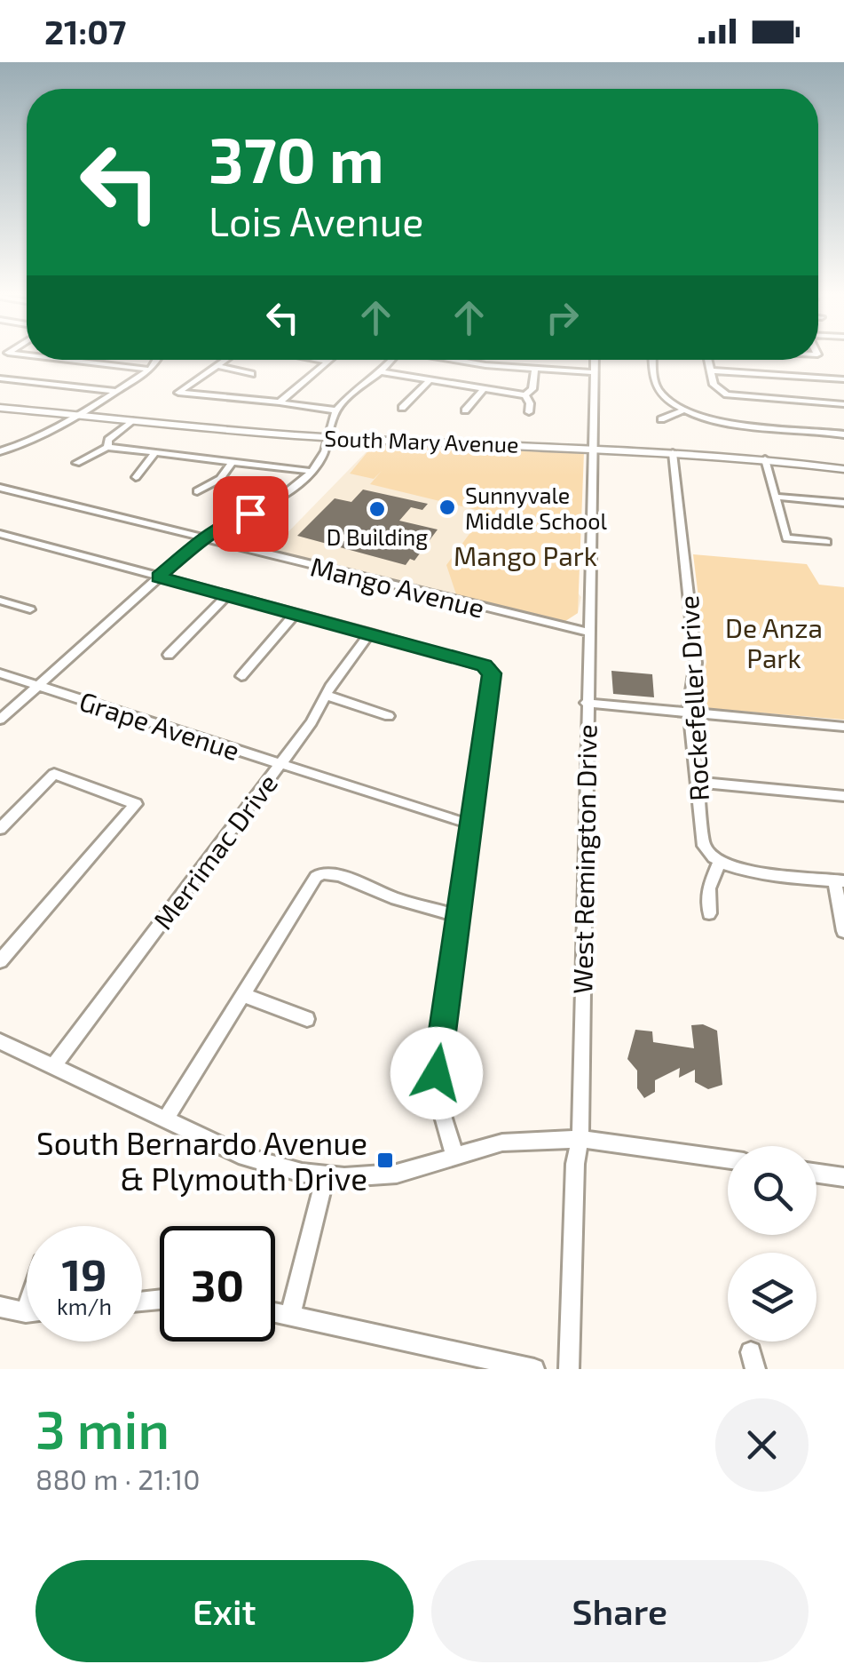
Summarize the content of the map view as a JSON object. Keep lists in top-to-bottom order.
{
  "streets": {
    "main road": ["South Mary Avenue"],
    "street": [
      "Mango Avenue",
      "Rockefeller Drive",
      "Grape Avenue",
      "Merrimac Drive",
      "West Remington Drive"
    ]
  },
  "crossings": [
    ["South Mary Avenue", "Rockefeller Drive"],
    ["South Mary Avenue", "West Remington Drive"],
    ["Mango Avenue", "West Remington Drive"],
    ["Grape Avenue", "Merrimac Drive"]
  ],
  "parks": ["Mango Park", "De Anza Park"],
  "places": {
    "other": ["Sunnyvale Middle School", "D Building"],
    "transit": ["South Bernardo Avenue & Plymouth Drive"]
  },
  "page": {
    "status": "21:07",
    "turn": ["370 m", "Lois Avenue"],
    "speed": "19 km/h",
    "limit": "30",
    "heading": ["3 min", "880 m · 21:10"],
    "buttons": ["Exit", "Share"]
  }
}
